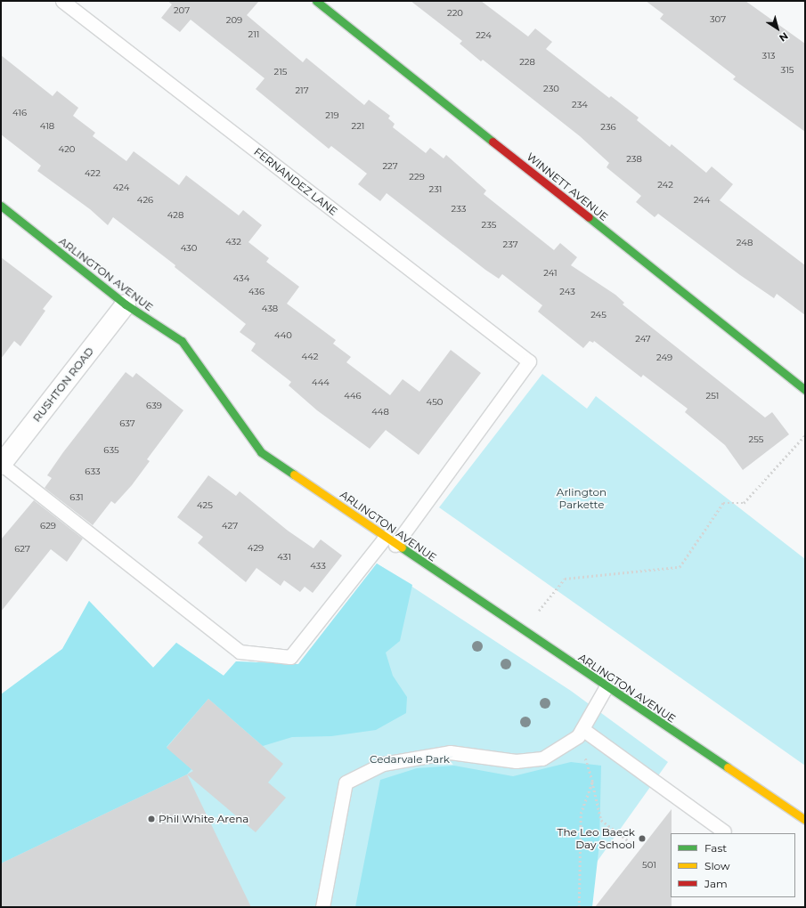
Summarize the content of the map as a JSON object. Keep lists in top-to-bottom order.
{
  "streets": {
    "street": ["WINNETT AVENUE", "ARLINGTON AVENUE", "RUSHTON ROAD"],
    "lane": ["FERNANDEZ LANE"]
  },
  "crossings": [
    ["FERNANDEZ LANE", "ARLINGTON AVENUE"],
    ["ARLINGTON AVENUE", "RUSHTON ROAD"]
  ],
  "parks": ["Arlington Parkette", "Cedarvale Park"],
  "places": ["Phil White Arena", "The Leo Baeck Day School"],
  "house_numbers": [
    "207",
    "220",
    "307",
    "209",
    "211",
    "224",
    "313",
    "228",
    "315",
    "215",
    "230",
    "217",
    "234",
    "416",
    "219",
    "418",
    "221",
    "236",
    "420",
    "238",
    "227",
    "422",
    "229",
    "242",
    "424",
    "231",
    "426",
    "244",
    "233",
    "428",
    "235",
    "432",
    "248",
    "237",
    "430",
    "241",
    "434",
    "436",
    "243",
    "438",
    "245",
    "440",
    "247",
    "442",
    "249",
    "444",
    "446",
    "251",
    "450",
    "639",
    "448",
    "637",
    "255",
    "635",
    "633",
    "631",
    "425",
    "629",
    "427",
    "429",
    "627",
    "431",
    "433",
    "501"
  ],
  "legend": ["Fast", "Slow", "Jam"],
  "north": "bottom right"
}
